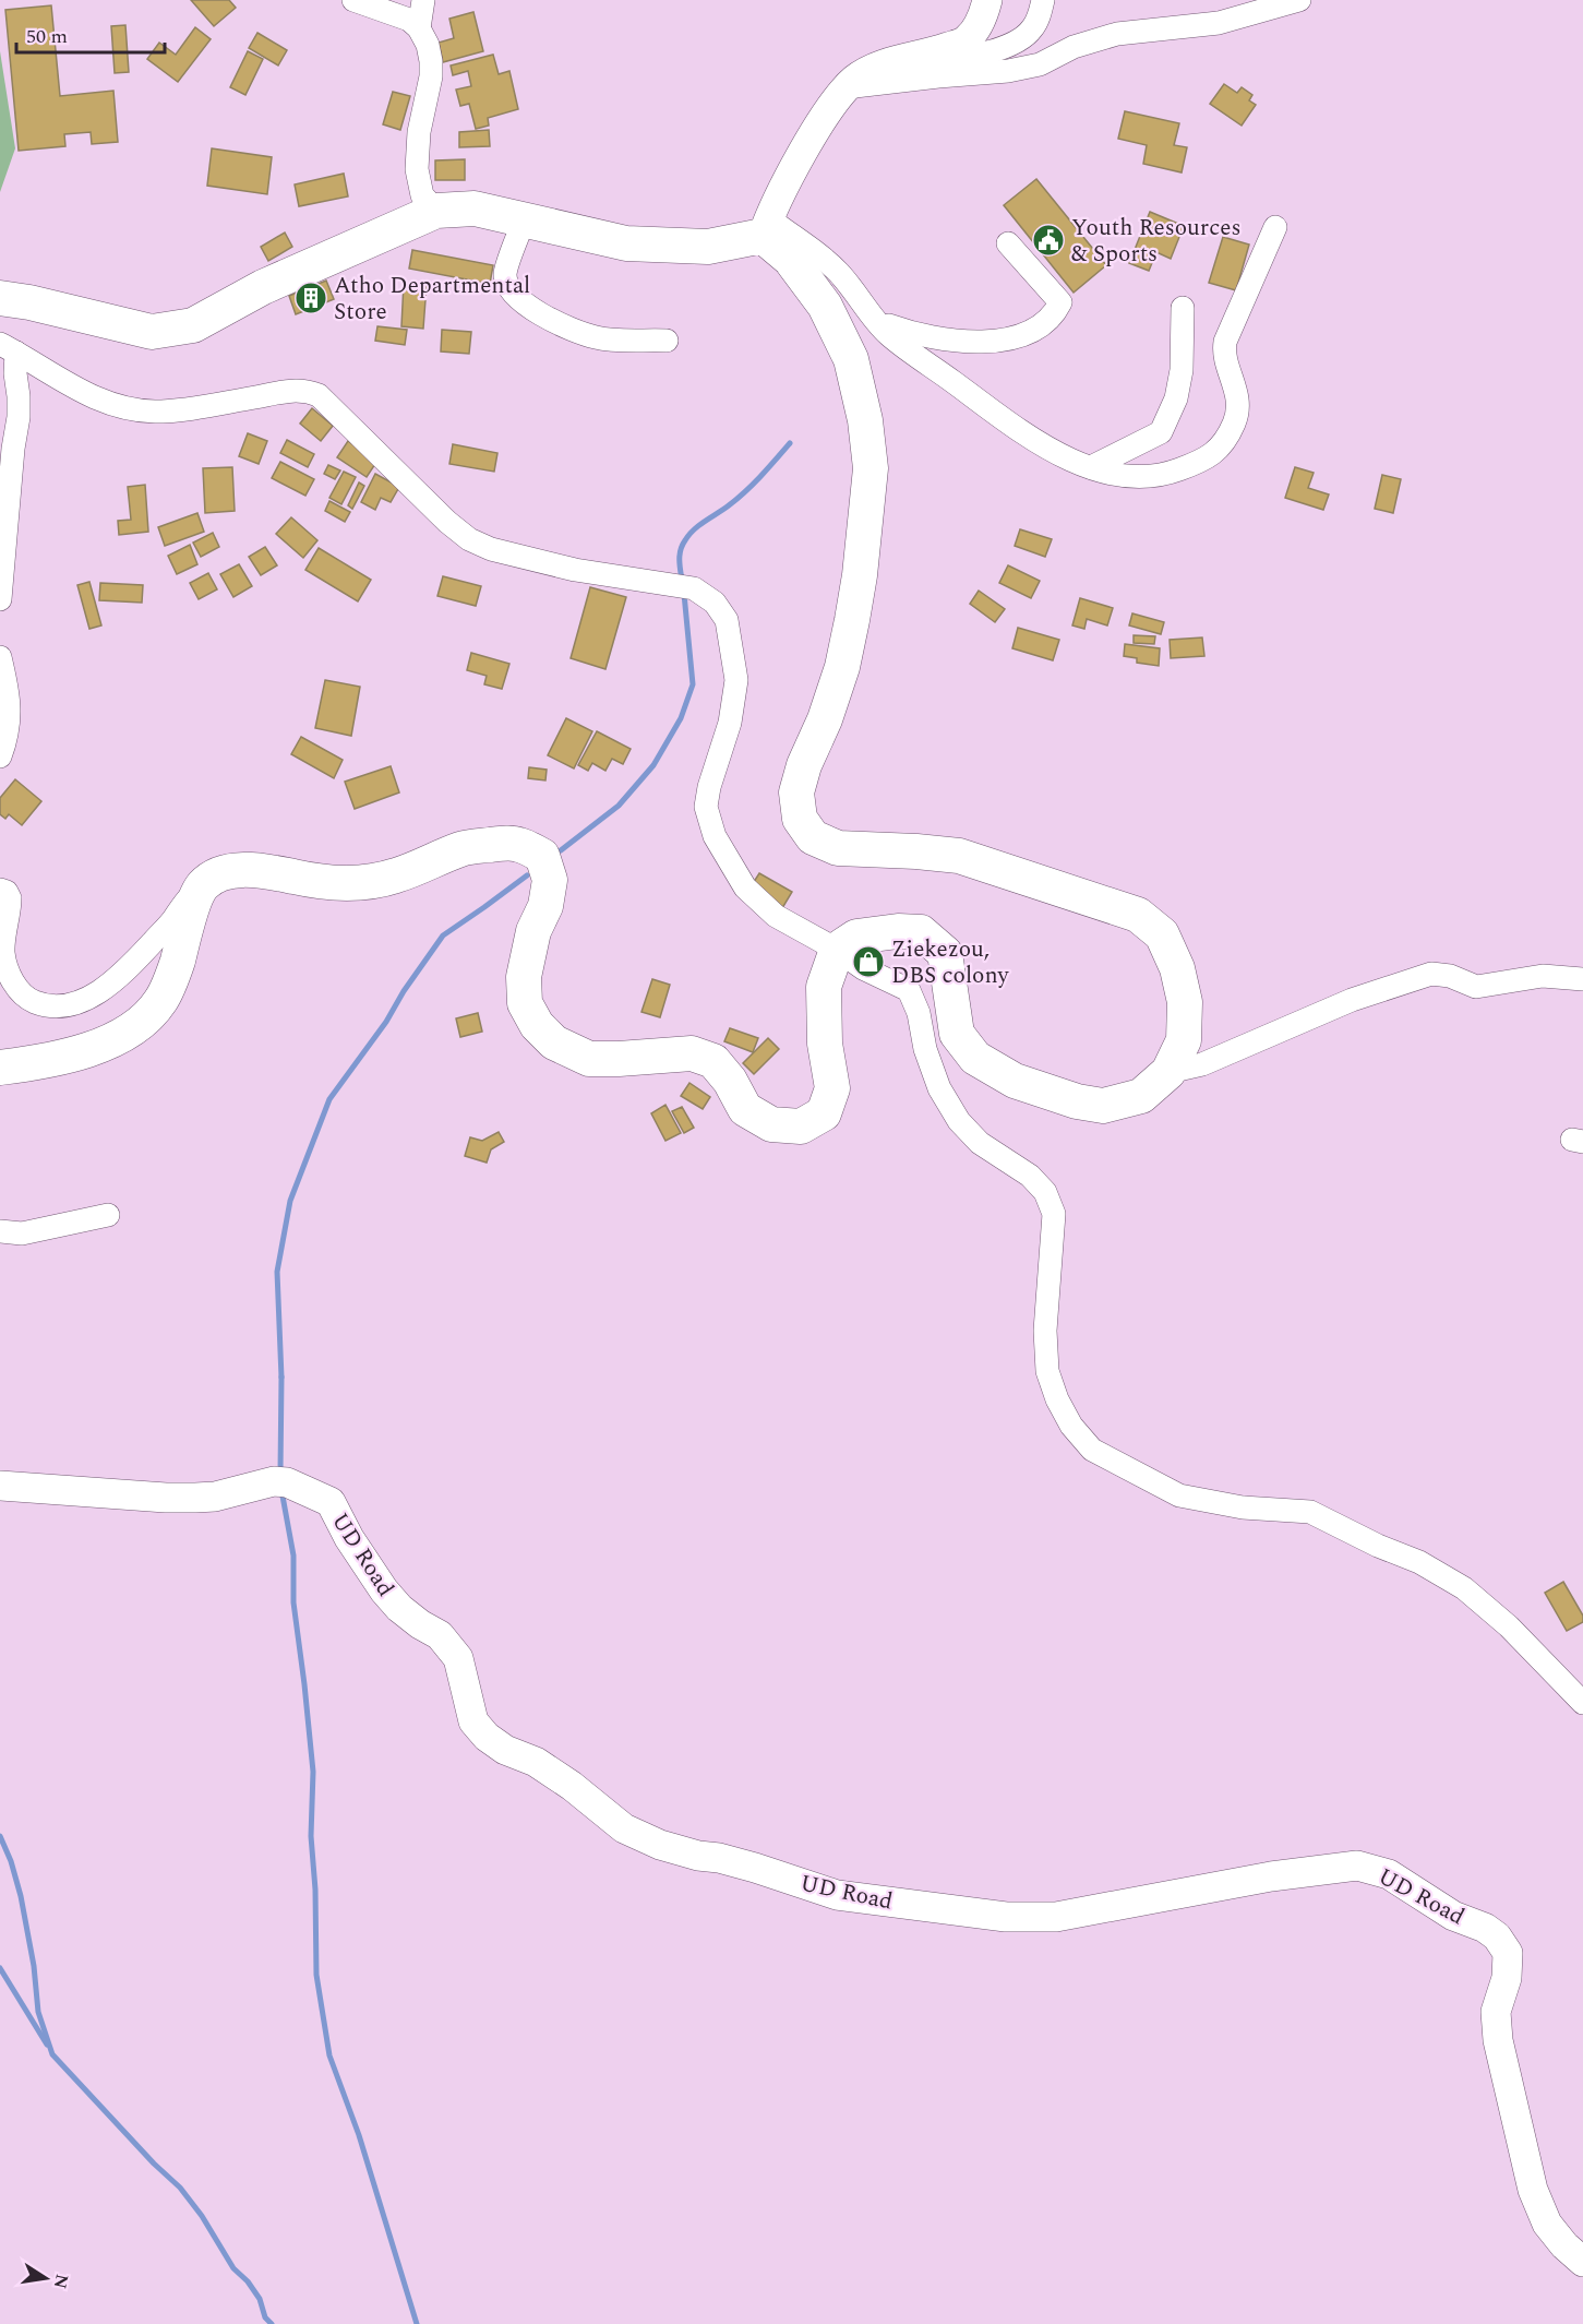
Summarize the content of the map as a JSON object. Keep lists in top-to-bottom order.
{
  "streets": {
    "main road": ["UD Road"]
  },
  "places": {
    "public building": ["Youth Resources & Sports"],
    "building": ["Atho Departmental Store"],
    "shop": ["Ziekezou, DBS colony"]
  },
  "scale_bar": "50 m",
  "north": "right"
}
